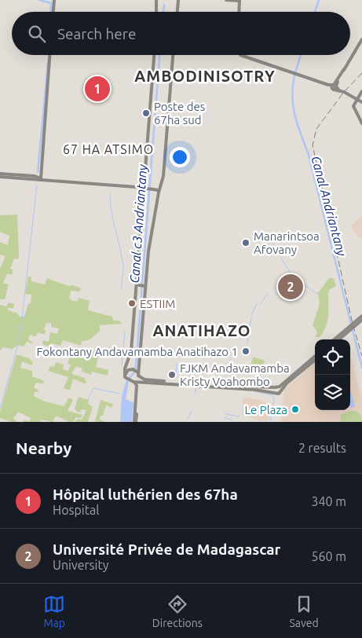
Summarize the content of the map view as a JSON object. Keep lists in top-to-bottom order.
{
  "districts": ["AMBODINISOTRY", "67 HA ATSIMO", "ANATIHAZO"],
  "water": ["Canal Andriantany", "Canal c3 Andriantany"],
  "places": [
    "Poste des 67ha sud",
    "Manarintsoa Afovany",
    "ESTIIM",
    "Fokontany Andavamamba Anatihazo 1",
    "FJKM Andavamamba Kristy Voahombo",
    "Le Plaza"
  ],
  "page": {
    "search": "Search here",
    "pins": ["1", "2"],
    "heading": ["Nearby", "2 results"],
    "list": [
      {
        "mark": "1",
        "name": "Hôpital luthérien des 67ha",
        "note": "Hospital",
        "value": "340 m"
      },
      {
        "mark": "2",
        "name": "Université Privée de Madagascar",
        "note": "University",
        "value": "560 m"
      }
    ],
    "nav": ["Map", "Directions", "Saved"]
  }
}
